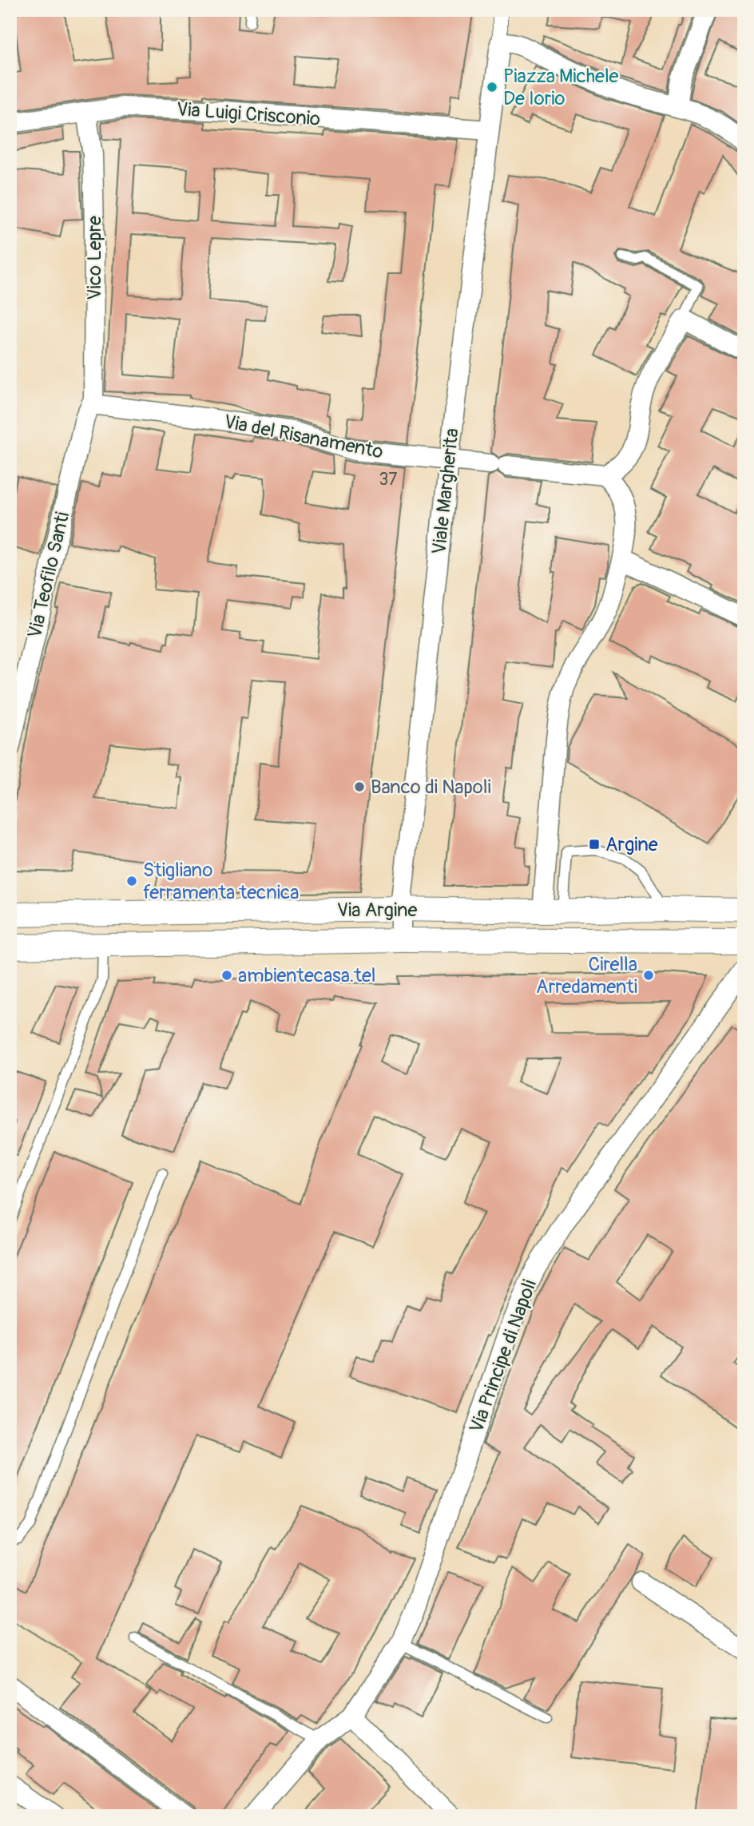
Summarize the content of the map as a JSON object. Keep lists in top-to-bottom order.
{
  "streets": {
    "street": [
      "Via Luigi Crisconio",
      "Vico Lepre",
      "Via del Risanamento",
      "Viale Margherita",
      "Via Teofilo Santi",
      "Via Argine",
      "Via Principe di Napoli"
    ]
  },
  "crossings": [
    ["Via Luigi Crisconio", "Vico Lepre"],
    ["Via Luigi Crisconio", "Viale Margherita"],
    ["Vico Lepre", "Via del Risanamento"],
    ["Vico Lepre", "Via Teofilo Santi"],
    ["Via del Risanamento", "Viale Margherita"],
    ["Via del Risanamento", "Via Teofilo Santi"],
    ["Viale Margherita", "Via Argine"]
  ],
  "places": {
    "other": [
      "Piazza Michele De Iorio",
      "Banco di Napoli",
      "Stigliano ferramenta tecnica",
      "ambientecasa.tel",
      "Cirella Arredamenti"
    ],
    "transit": ["Argine"]
  },
  "house_numbers": ["37"]
}
